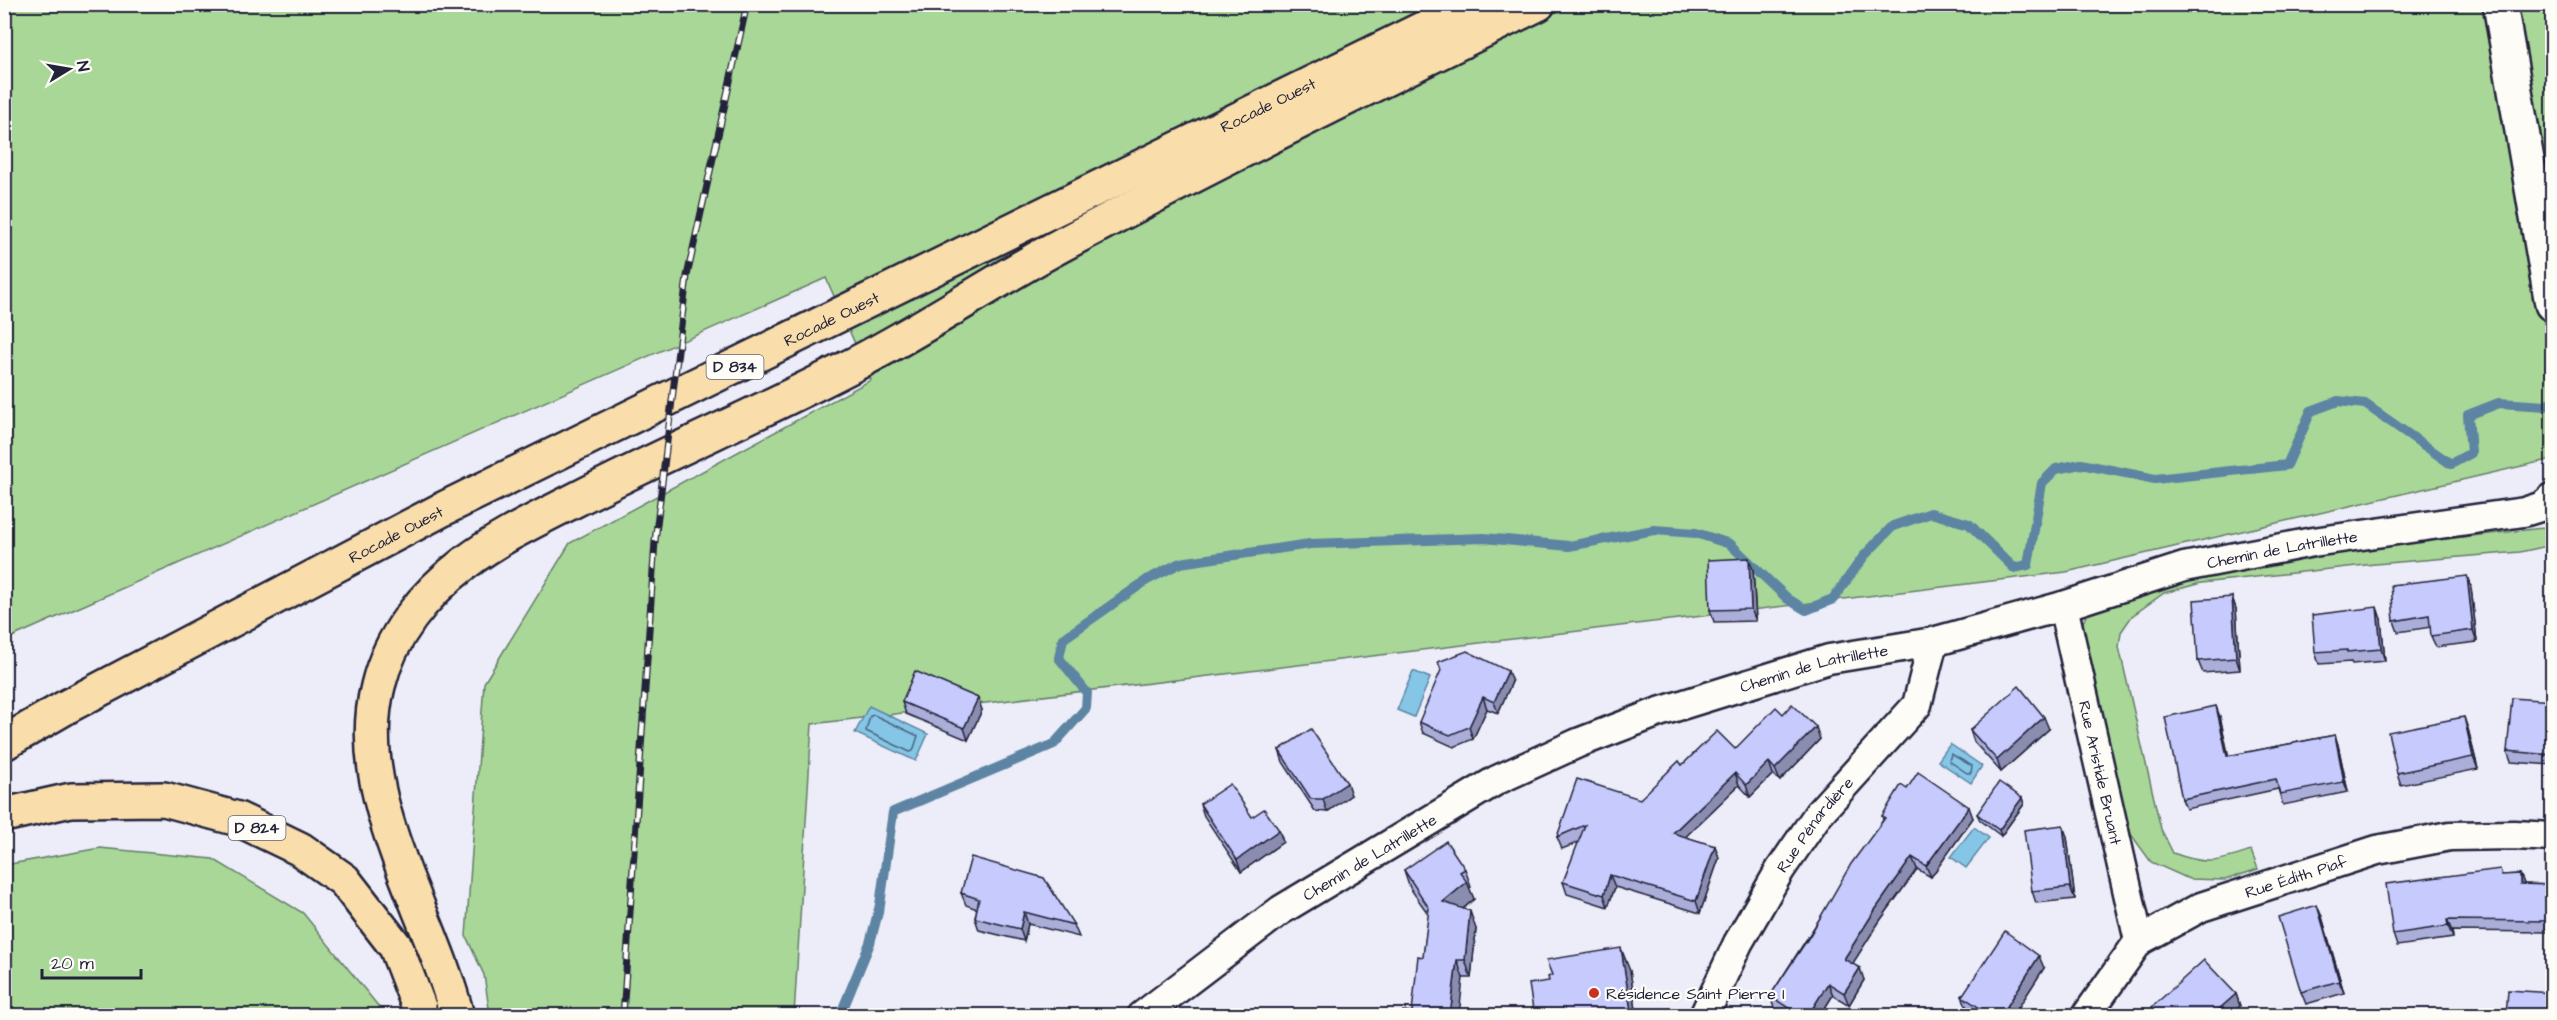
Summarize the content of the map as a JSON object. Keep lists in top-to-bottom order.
{
  "streets": {
    "main road": ["Rocade Ouest", "D 834", "D 824"],
    "street": [
      "Chemin de Latrillette",
      "Rue Aristide Bruant",
      "Rue Pénardière",
      "Rue Édith Piaf"
    ]
  },
  "crossings": [
    ["Chemin de Latrillette", "Rue Aristide Bruant"],
    ["Chemin de Latrillette", "Rue Pénardière"],
    ["Rue Aristide Bruant", "Rue Édith Piaf"]
  ],
  "places": ["Résidence Saint Pierre I"],
  "scale_bar": "20 m",
  "north": "right"
}
